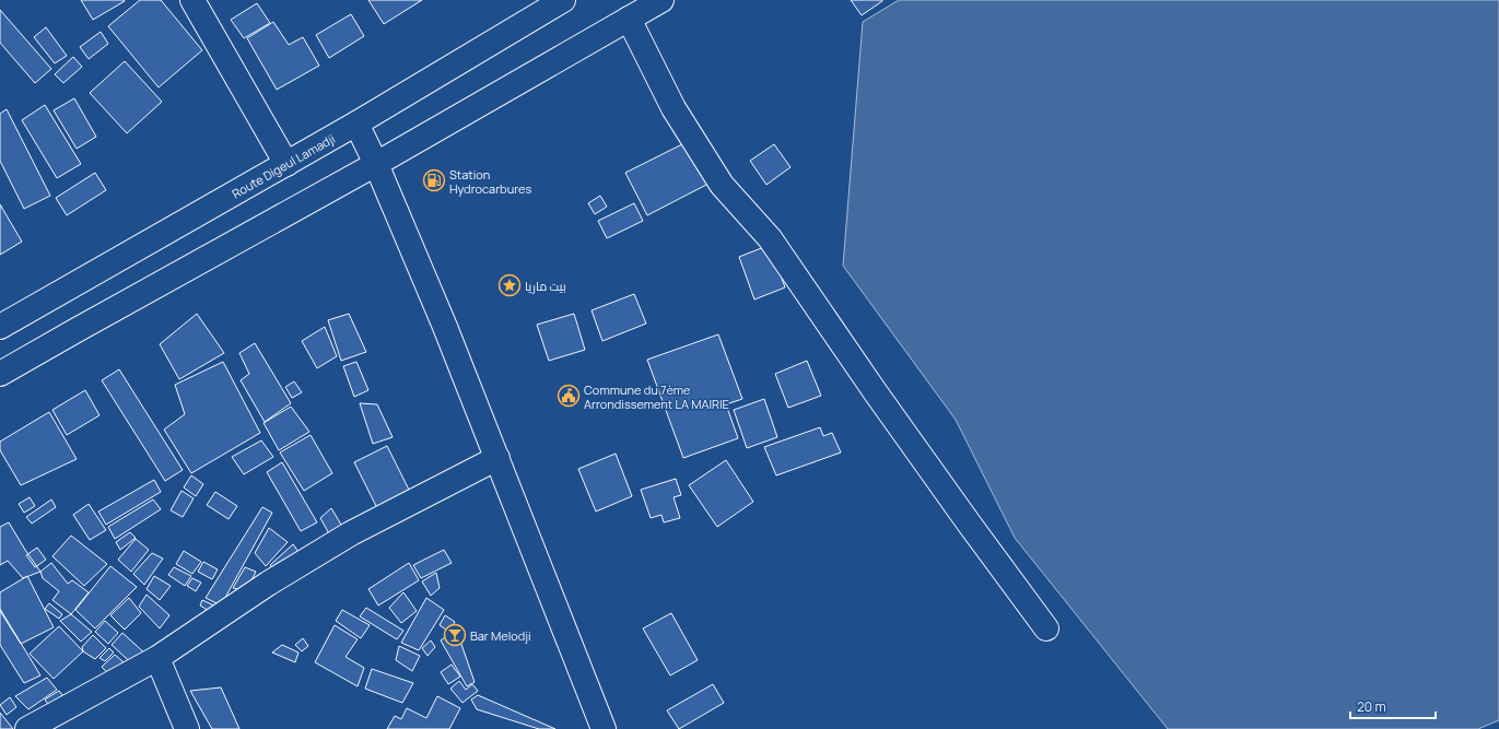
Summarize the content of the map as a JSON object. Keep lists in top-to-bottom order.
{
  "streets": {
    "street": ["Route Digeul Lamadji"]
  },
  "places": {
    "fuel station": ["Station Hydrocarbures"],
    "place": ["بيت ماريا"],
    "public building": ["Commune du 7ème Arrondissement LA MAIRIE"],
    "bar": ["Bar Melodji"]
  },
  "scale_bar": "20 m"
}
